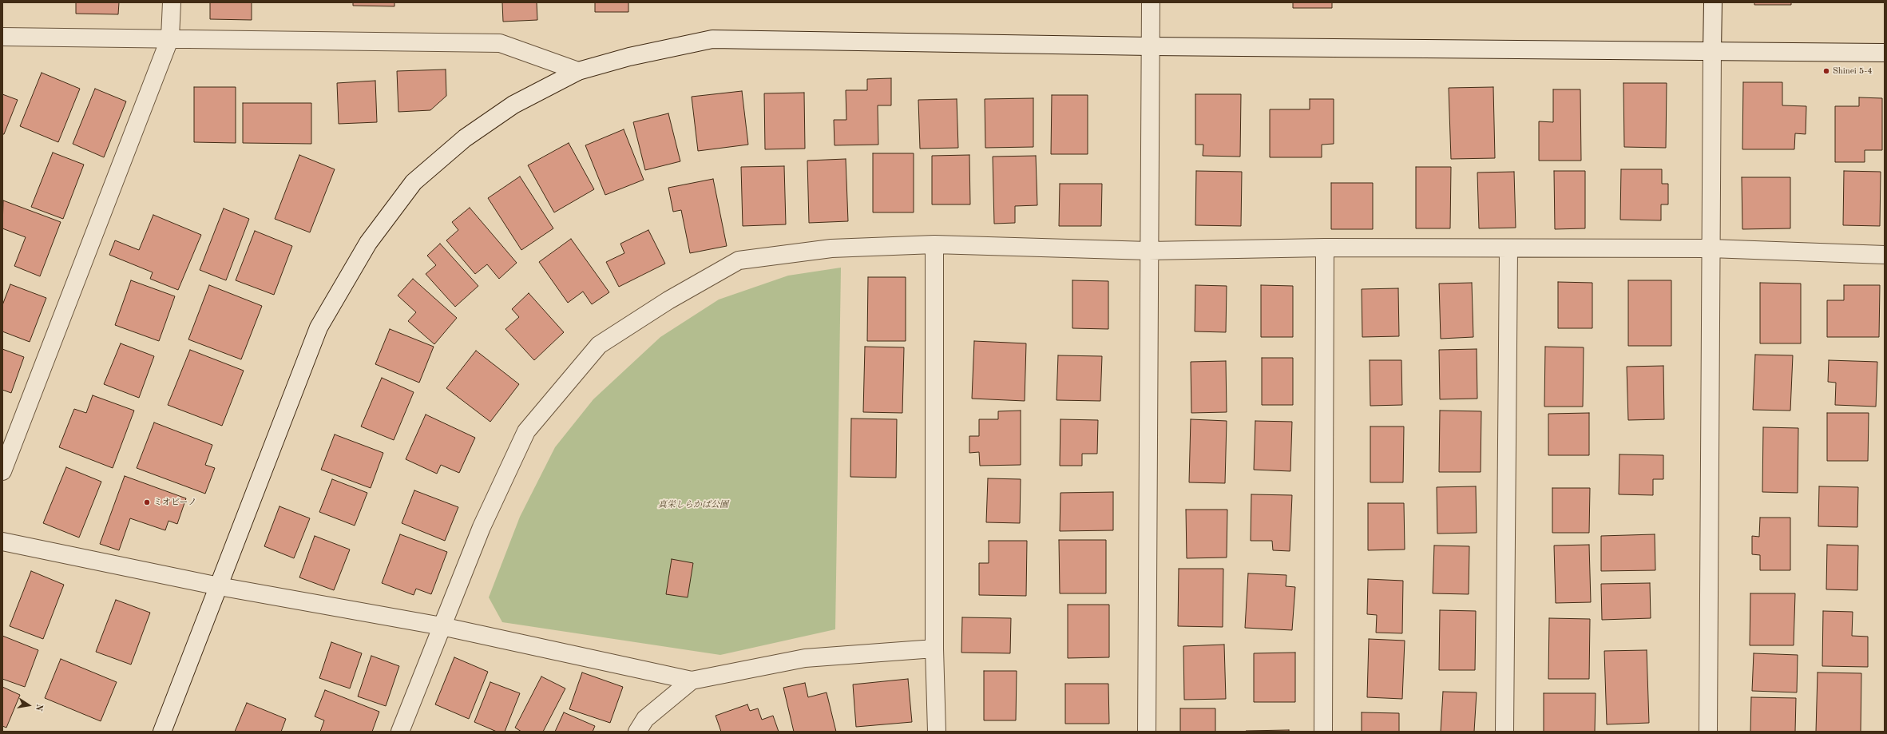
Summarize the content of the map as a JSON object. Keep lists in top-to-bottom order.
{
  "parks": ["真栄しらかば公園"],
  "places": ["Shinei 5-4", "ミオビーノ"],
  "north": "right"
}
